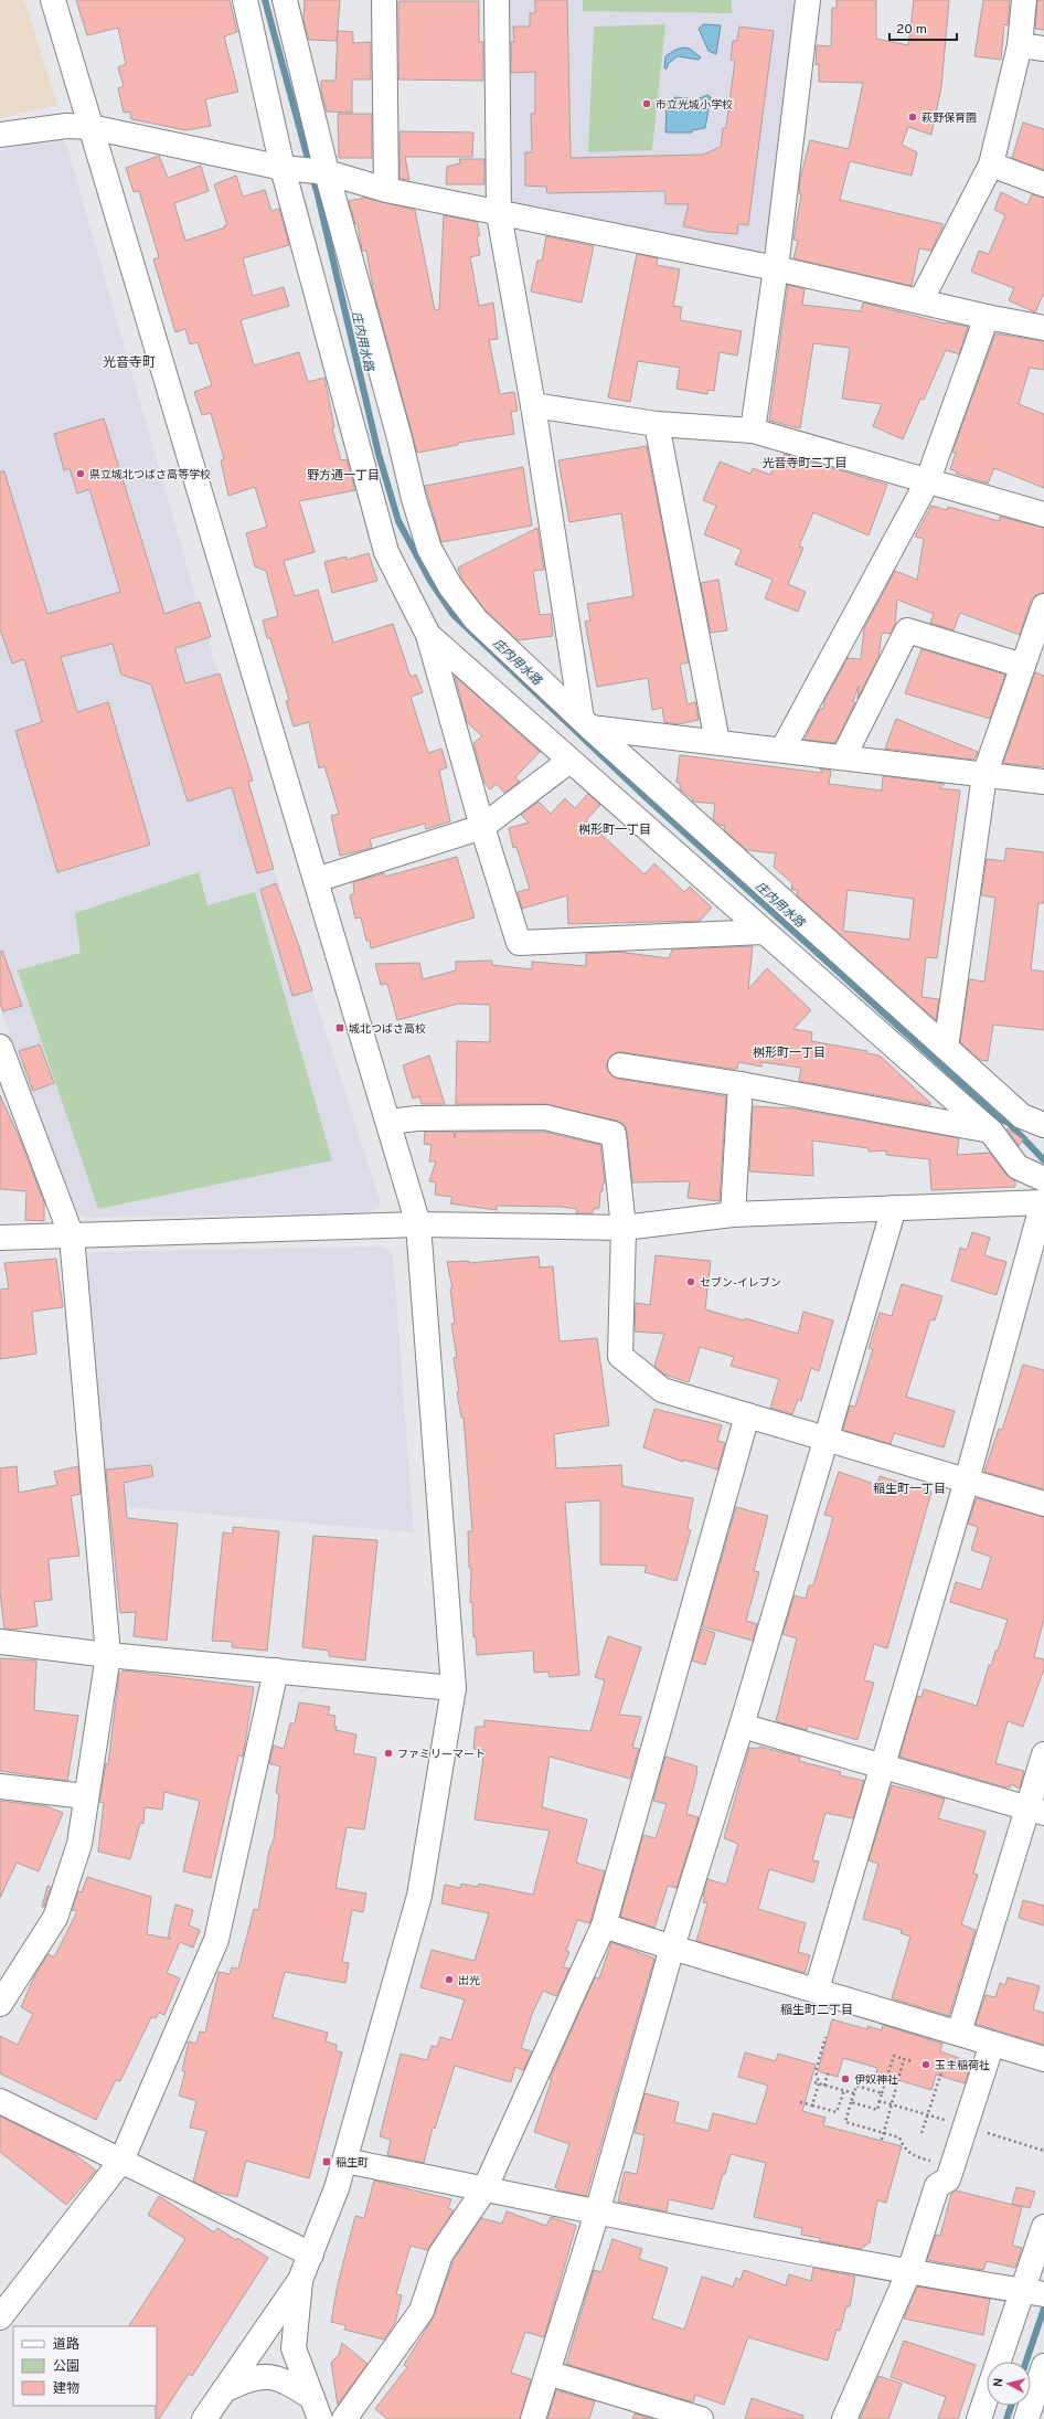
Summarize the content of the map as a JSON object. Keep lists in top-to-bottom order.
{
  "districts": [
    "光音寺町",
    "光音寺町二丁目",
    "野方通一丁目",
    "桝形町一丁目",
    "桝形町一丁目",
    "稲生町一丁目",
    "稲生町二丁目"
  ],
  "water": ["庄内用水路"],
  "places": {
    "other": [
      "市立光城小学校",
      "萩野保育園",
      "県立城北つばさ高等学校",
      "セブン-イレブン",
      "ファミリーマート",
      "出光",
      "玉主稲荷社",
      "伊奴神社"
    ],
    "transit": ["城北つばさ高校", "稲生町"]
  },
  "legend": ["道路", "公園", "建物"],
  "scale_bar": "20 m",
  "north": "left"
}
